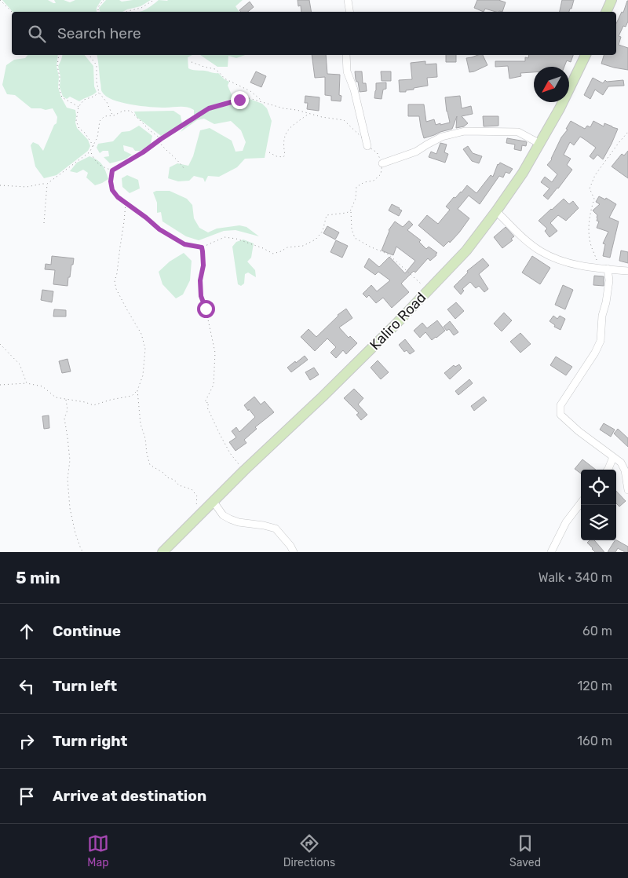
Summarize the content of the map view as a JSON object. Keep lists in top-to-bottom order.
{
  "streets": {
    "main road": ["Kaliro Road"]
  },
  "north": "bottom left",
  "page": {
    "search": "Search here",
    "heading": ["5 min", "Walk · 340 m"],
    "list": [
      ["Continue", "60 m"],
      ["Turn left", "120 m"],
      ["Turn right", "160 m"],
      "Arrive at destination"
    ],
    "nav": ["Map", "Directions", "Saved"]
  }
}
